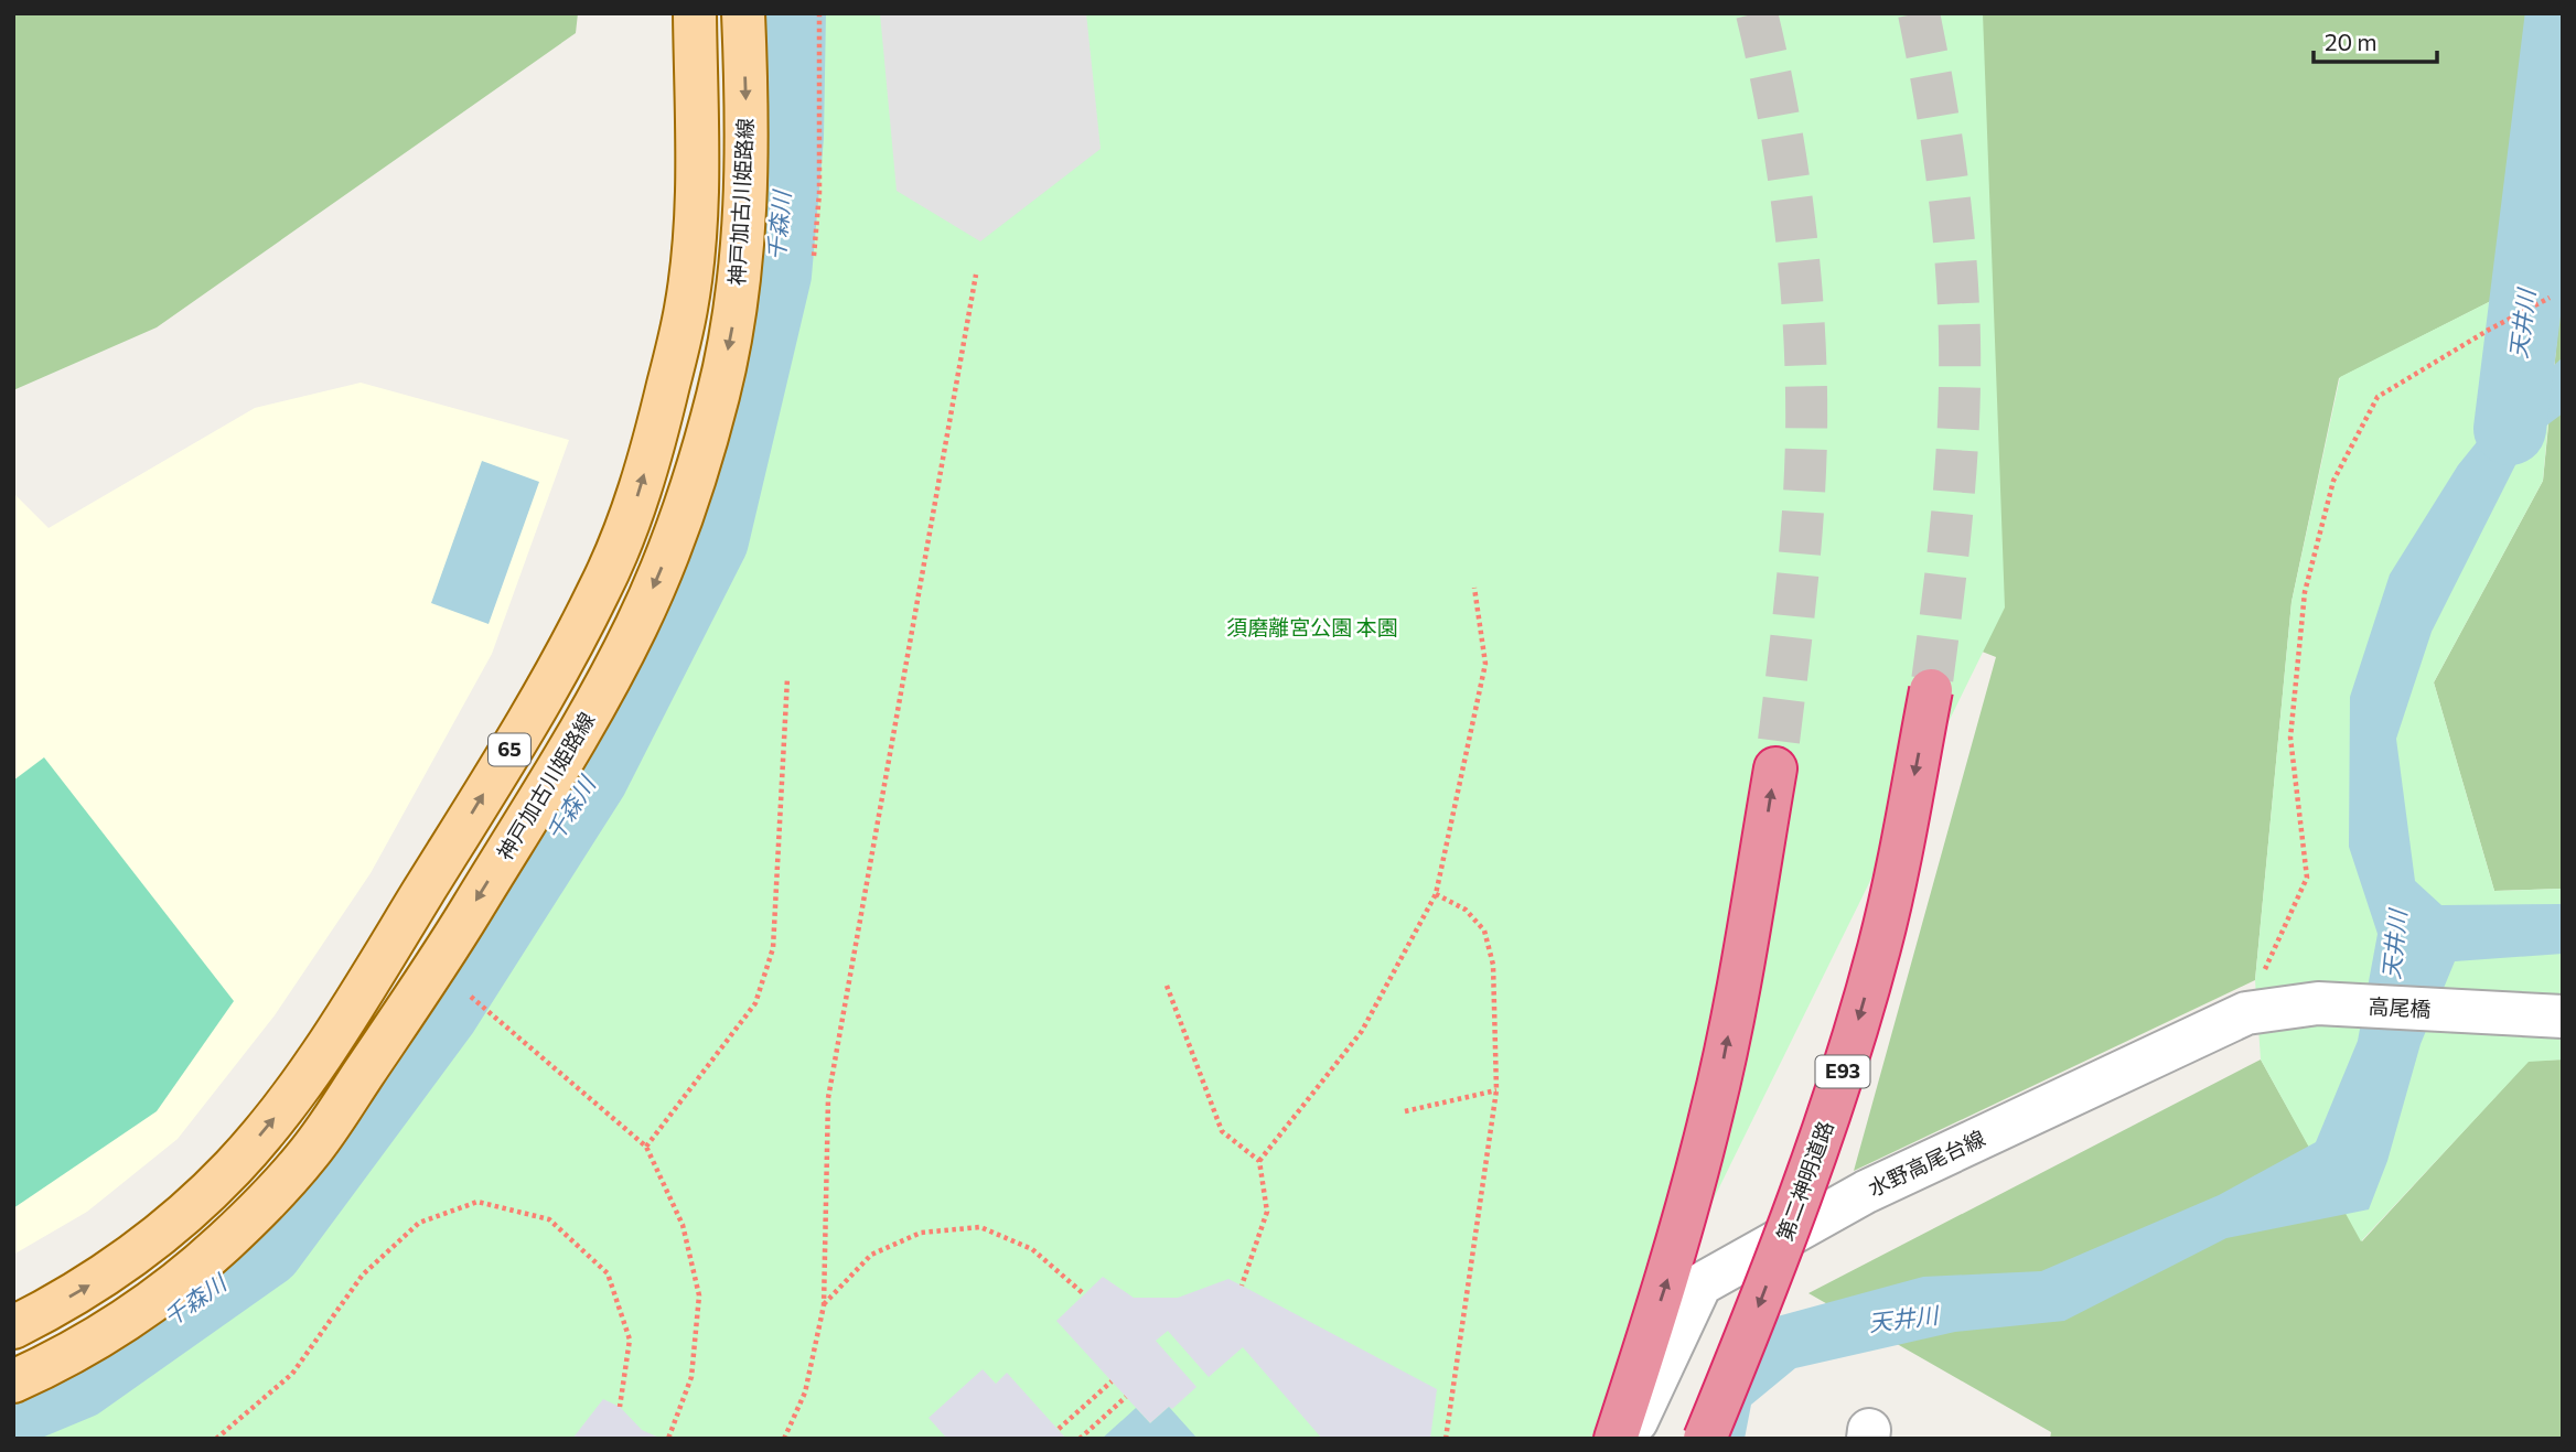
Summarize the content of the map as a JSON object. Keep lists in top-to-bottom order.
{
  "streets": {
    "highway": ["E93", "第二神明道路"],
    "main road": ["神戸加古川姫路線", "65"],
    "street": ["高尾橋", "水野高尾台線"]
  },
  "crossings": [
    ["高尾橋", "水野高尾台線"]
  ],
  "water": ["千森川", "天井川"],
  "parks": ["須磨離宮公園 本園"],
  "scale_bar": "20 m"
}
